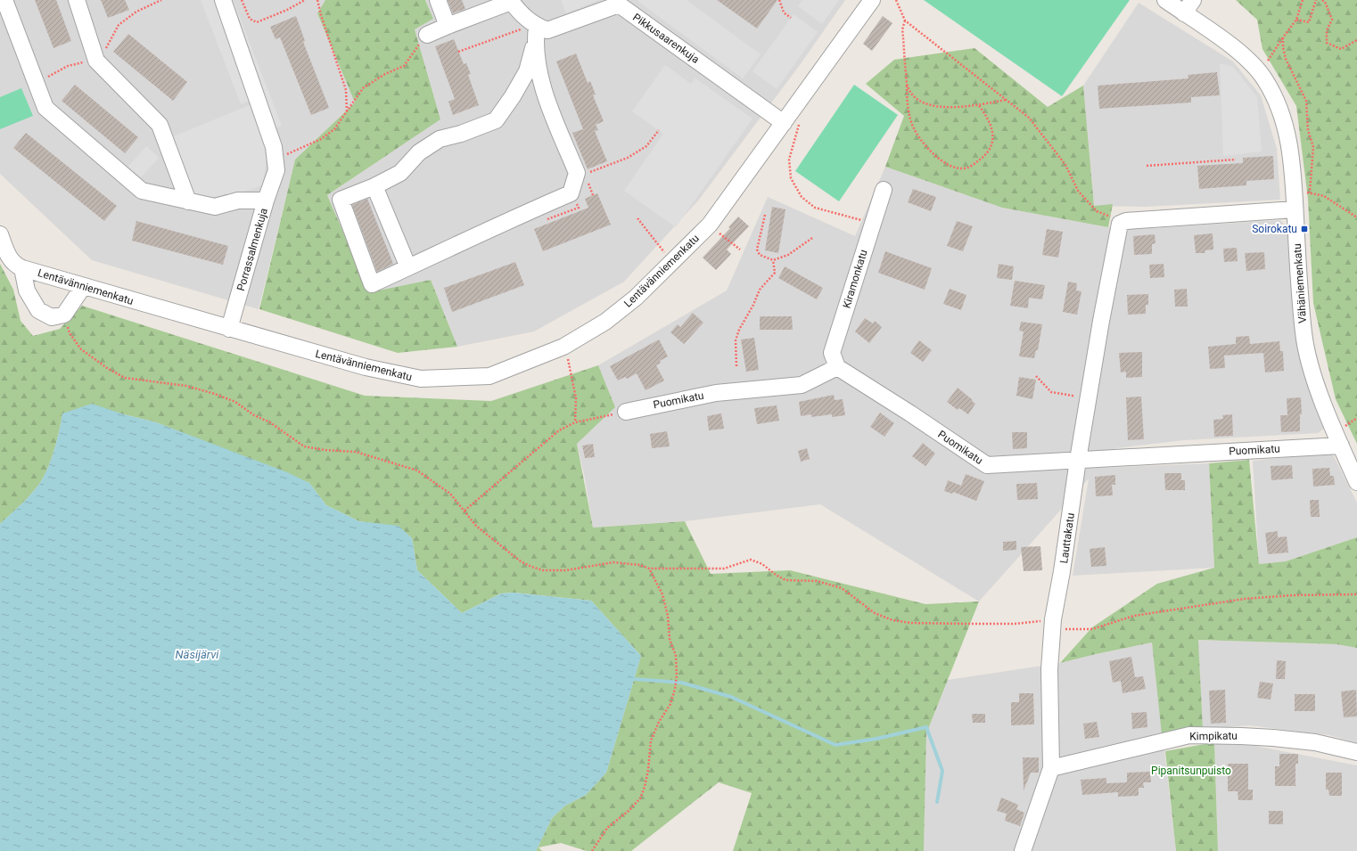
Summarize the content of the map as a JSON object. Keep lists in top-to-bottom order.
{
  "streets": {
    "street": [
      "Pikkusaarenkuja",
      "Porrassalmenkuja",
      "Lentävänniemenkatu",
      "Kiramonkatu",
      "Vähäniemenkatu",
      "Puomikatu",
      "Lauttakatu",
      "Kimpikatu"
    ]
  },
  "crossings": [
    ["Pikkusaarenkuja", "Lentävänniemenkatu"],
    ["Porrassalmenkuja", "Lentävänniemenkatu"],
    ["Kiramonkatu", "Puomikatu"],
    ["Vähäniemenkatu", "Puomikatu"],
    ["Puomikatu", "Lauttakatu"],
    ["Lauttakatu", "Kimpikatu"]
  ],
  "water": ["Näsijärvi"],
  "parks": ["Pipanitsunpuisto"],
  "places": {
    "transit": ["Soirokatu"]
  }
}
